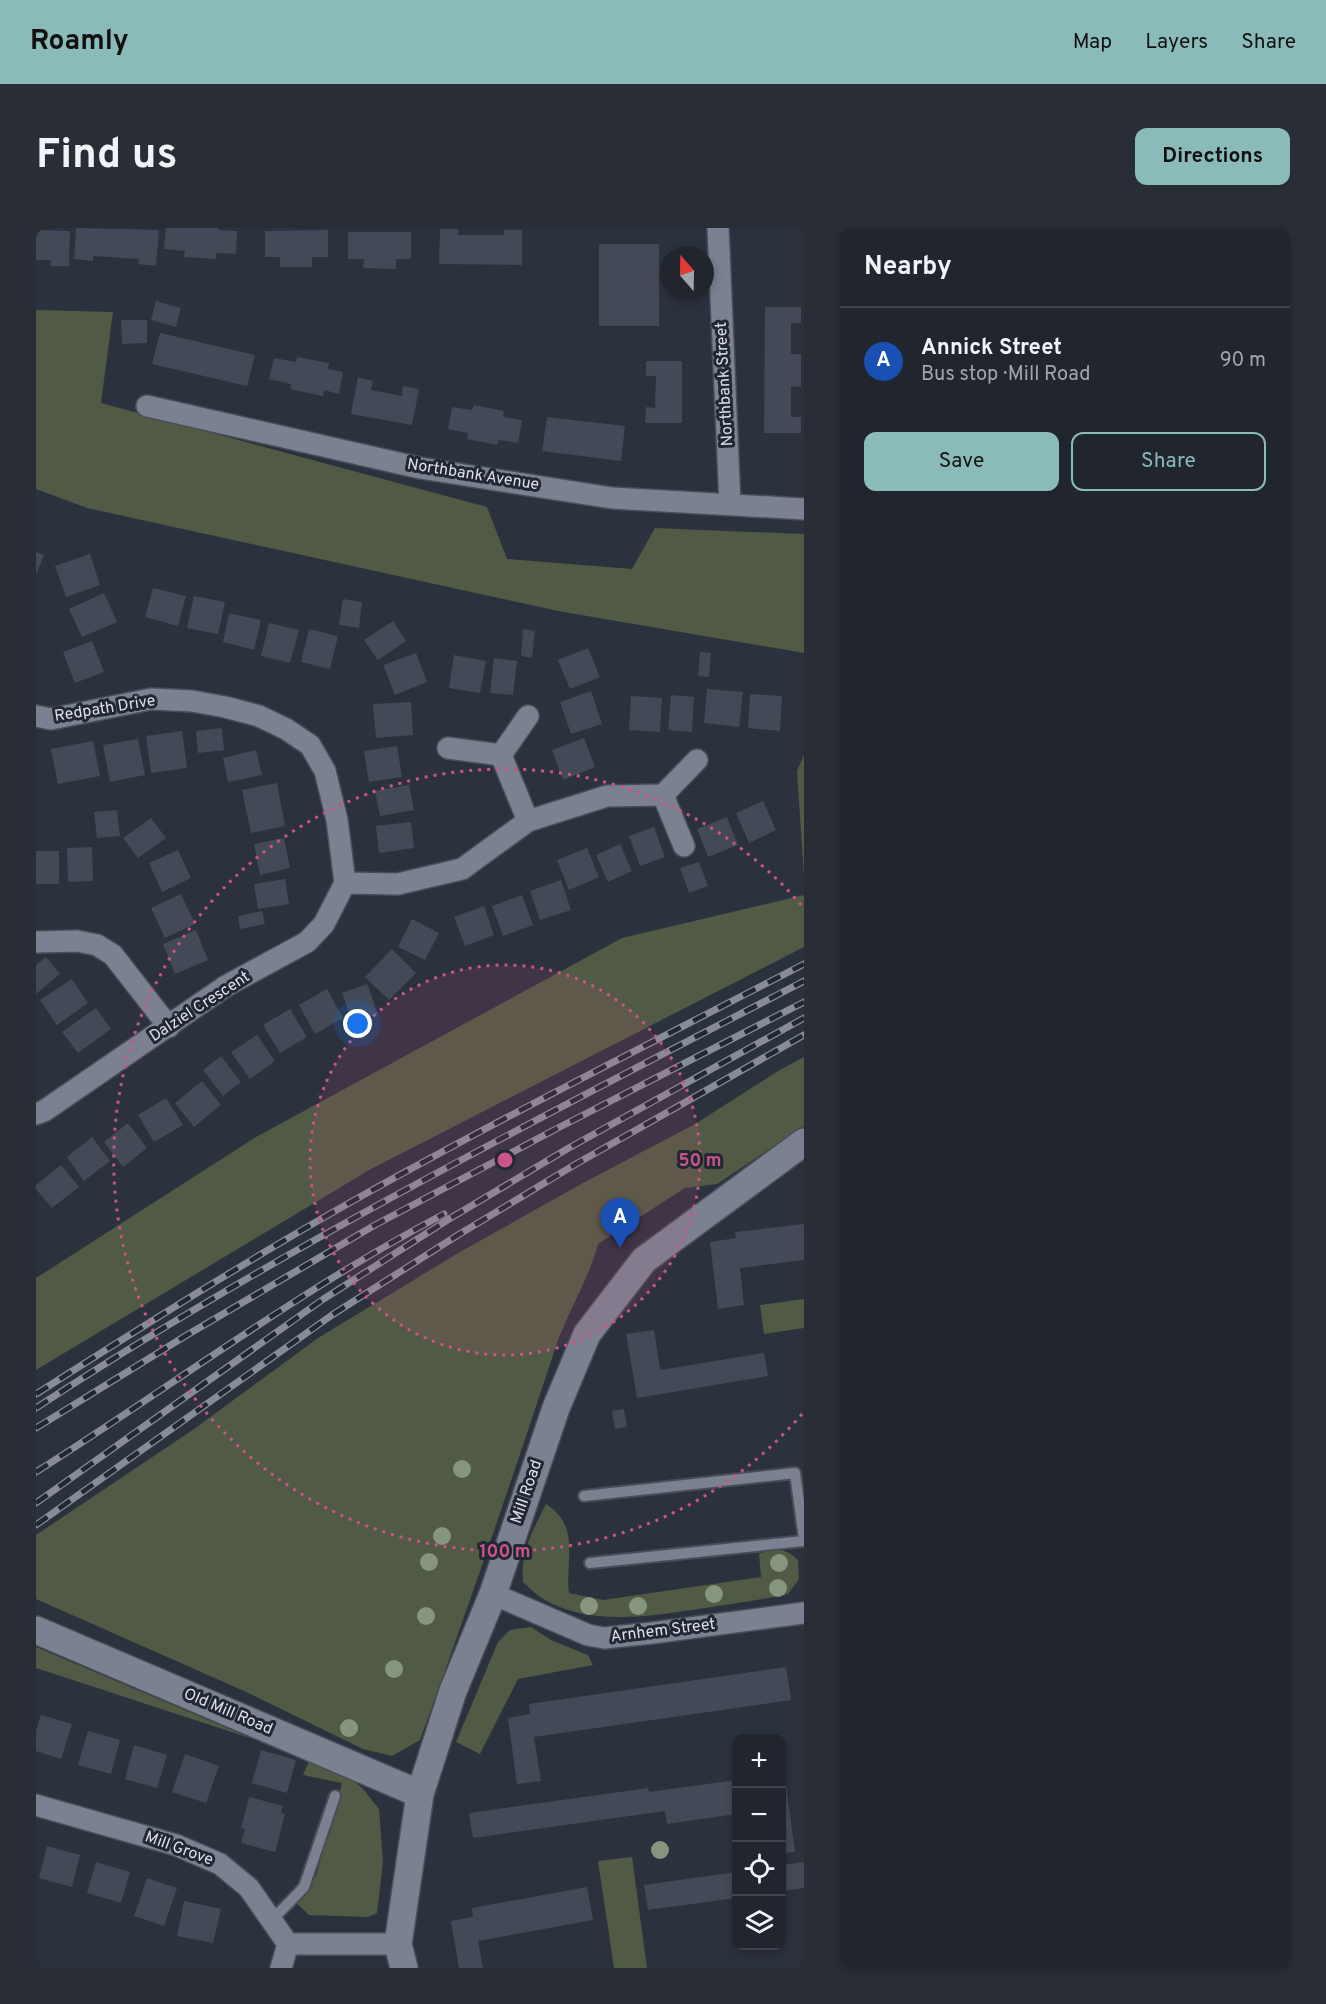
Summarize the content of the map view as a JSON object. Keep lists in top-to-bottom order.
{
  "streets": {
    "street": [
      "Northbank Street",
      "Northbank Avenue",
      "Redpath Drive",
      "Dalziel Crescent",
      "Mill Road",
      "Arnhem Street",
      "Old Mill Road",
      "Mill Grove"
    ]
  },
  "crossings": [
    ["Northbank Street", "Northbank Avenue"],
    ["Redpath Drive", "Dalziel Crescent"],
    ["Mill Road", "Arnhem Street"],
    ["Mill Road", "Old Mill Road"]
  ],
  "north": "top",
  "page": {
    "header": "Roamly",
    "nav": ["Map", "Layers", "Share"],
    "buttons": [
      "Directions",
      ["Save", "Share"]
    ],
    "title": "Find us",
    "heading": "Nearby",
    "list": [
      {
        "mark": "A",
        "name": "Annick Street",
        "note": "Bus stop · Mill Road",
        "value": "90 m"
      }
    ],
    "pins": "A",
    "map_buttons": ["+", "−"]
  },
  "rings": ["50 m", "100 m"]
}
